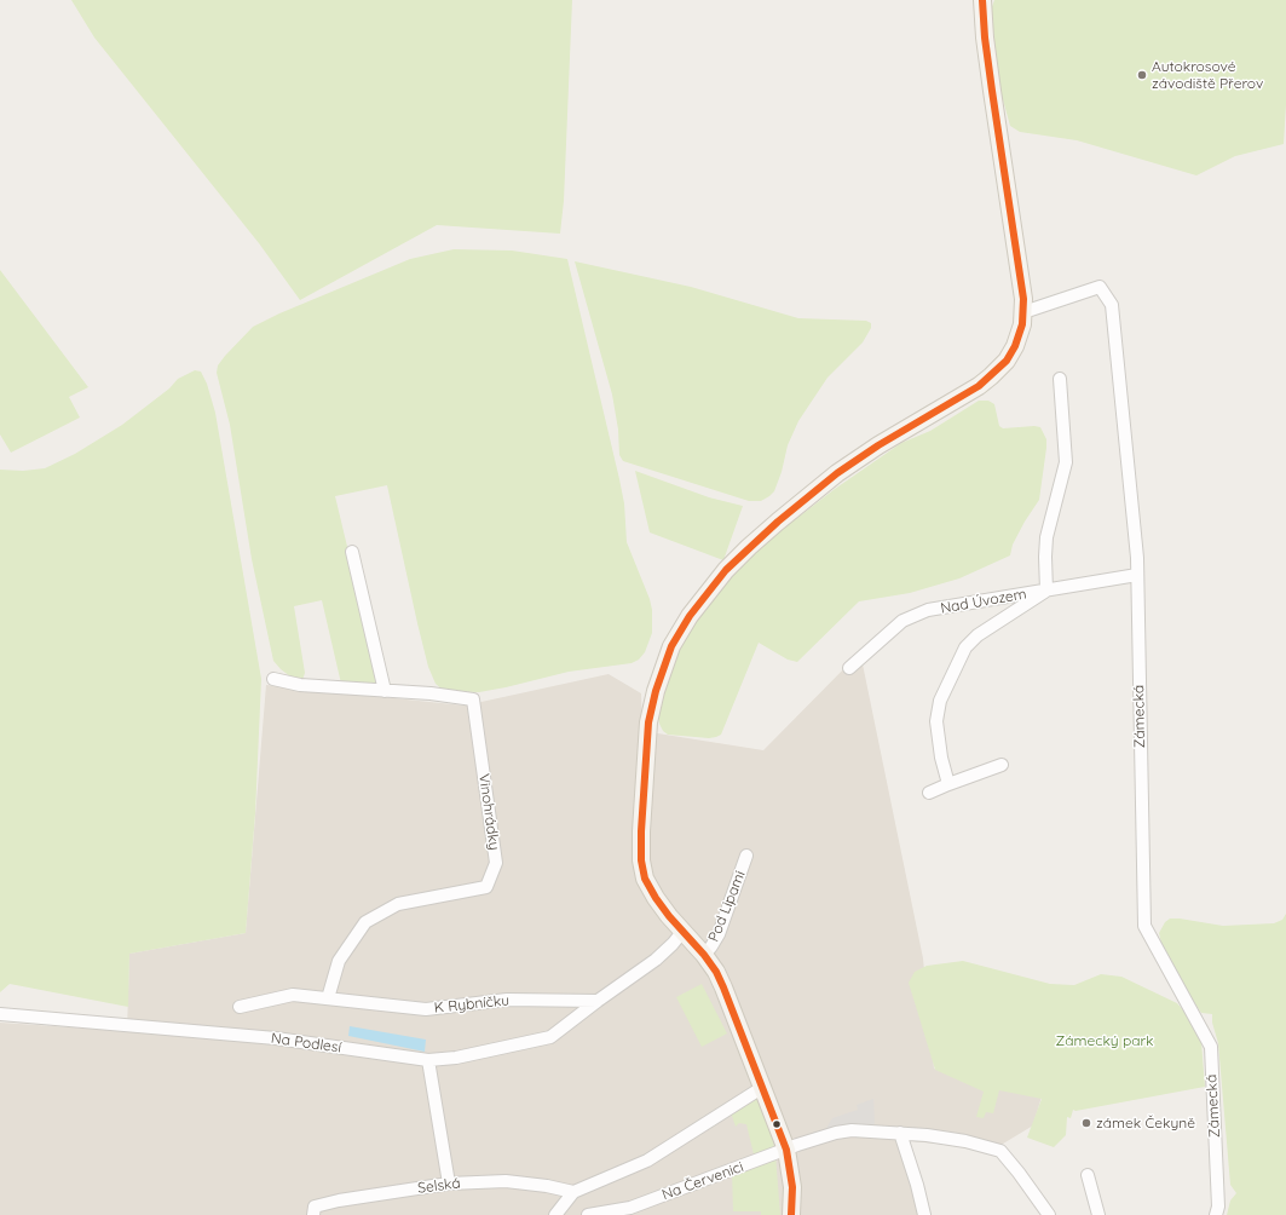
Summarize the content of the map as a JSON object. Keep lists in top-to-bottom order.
{
  "streets": {
    "main road": ["Pod Lipami"],
    "street": [
      "Nad Úvozem",
      "Zámecká",
      "Vinohrádky",
      "K Rybníčku",
      "Na Podlesí",
      "Na Červenici",
      "Selská"
    ]
  },
  "crossings": [
    ["Nad Úvozem", "Zámecká"],
    ["Zámecká", "Pod Lipami"],
    ["Vinohrádky", "K Rybníčku"],
    ["Pod Lipami", "Na Červenici"],
    ["K Rybníčku", "Na Podlesí"]
  ],
  "parks": ["Zámecký park"],
  "places": ["Autokrosové závodiště Přerov", "zámek Čekyně"]
}
